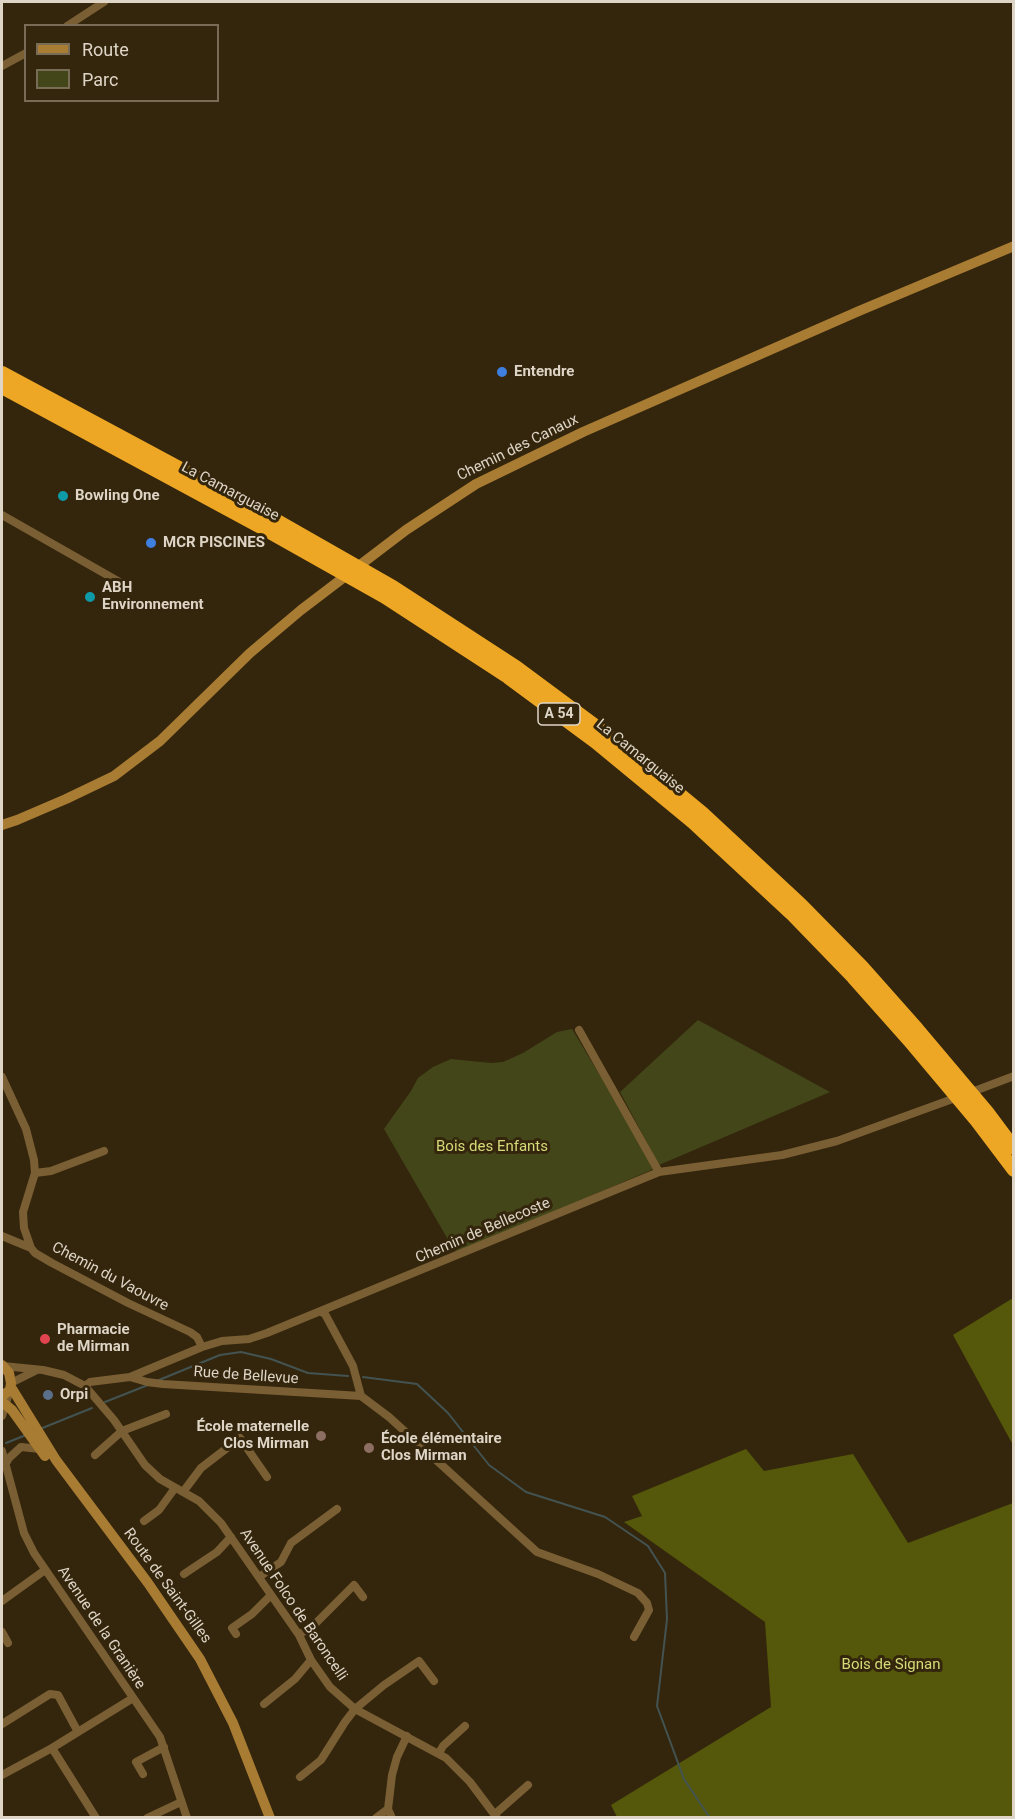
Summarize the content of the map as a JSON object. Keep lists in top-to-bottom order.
{
  "streets": {
    "highway": ["La Camarguaise", "A 54"],
    "main road": ["Chemin des Canaux", "Route de Saint-Gilles"],
    "street": [
      "Chemin de Bellecoste",
      "Chemin du Vaouvre",
      "Rue de Bellevue",
      "Avenue Folco de Baroncelli",
      "Avenue de la Granière"
    ]
  },
  "crossings": [
    ["Chemin de Bellecoste", "Chemin du Vaouvre"],
    ["Chemin de Bellecoste", "Rue de Bellevue"],
    ["Chemin de Bellecoste", "Avenue Folco de Baroncelli"]
  ],
  "parks": ["Bois des Enfants", "Bois de Signan"],
  "places": [
    "Entendre",
    "Bowling One",
    "MCR PISCINES",
    "ABH Environnement",
    "Pharmacie de Mirman",
    "Orpi",
    "École maternelle Clos Mirman",
    "École élémentaire Clos Mirman"
  ],
  "legend": ["Route", "Parc"]
}
